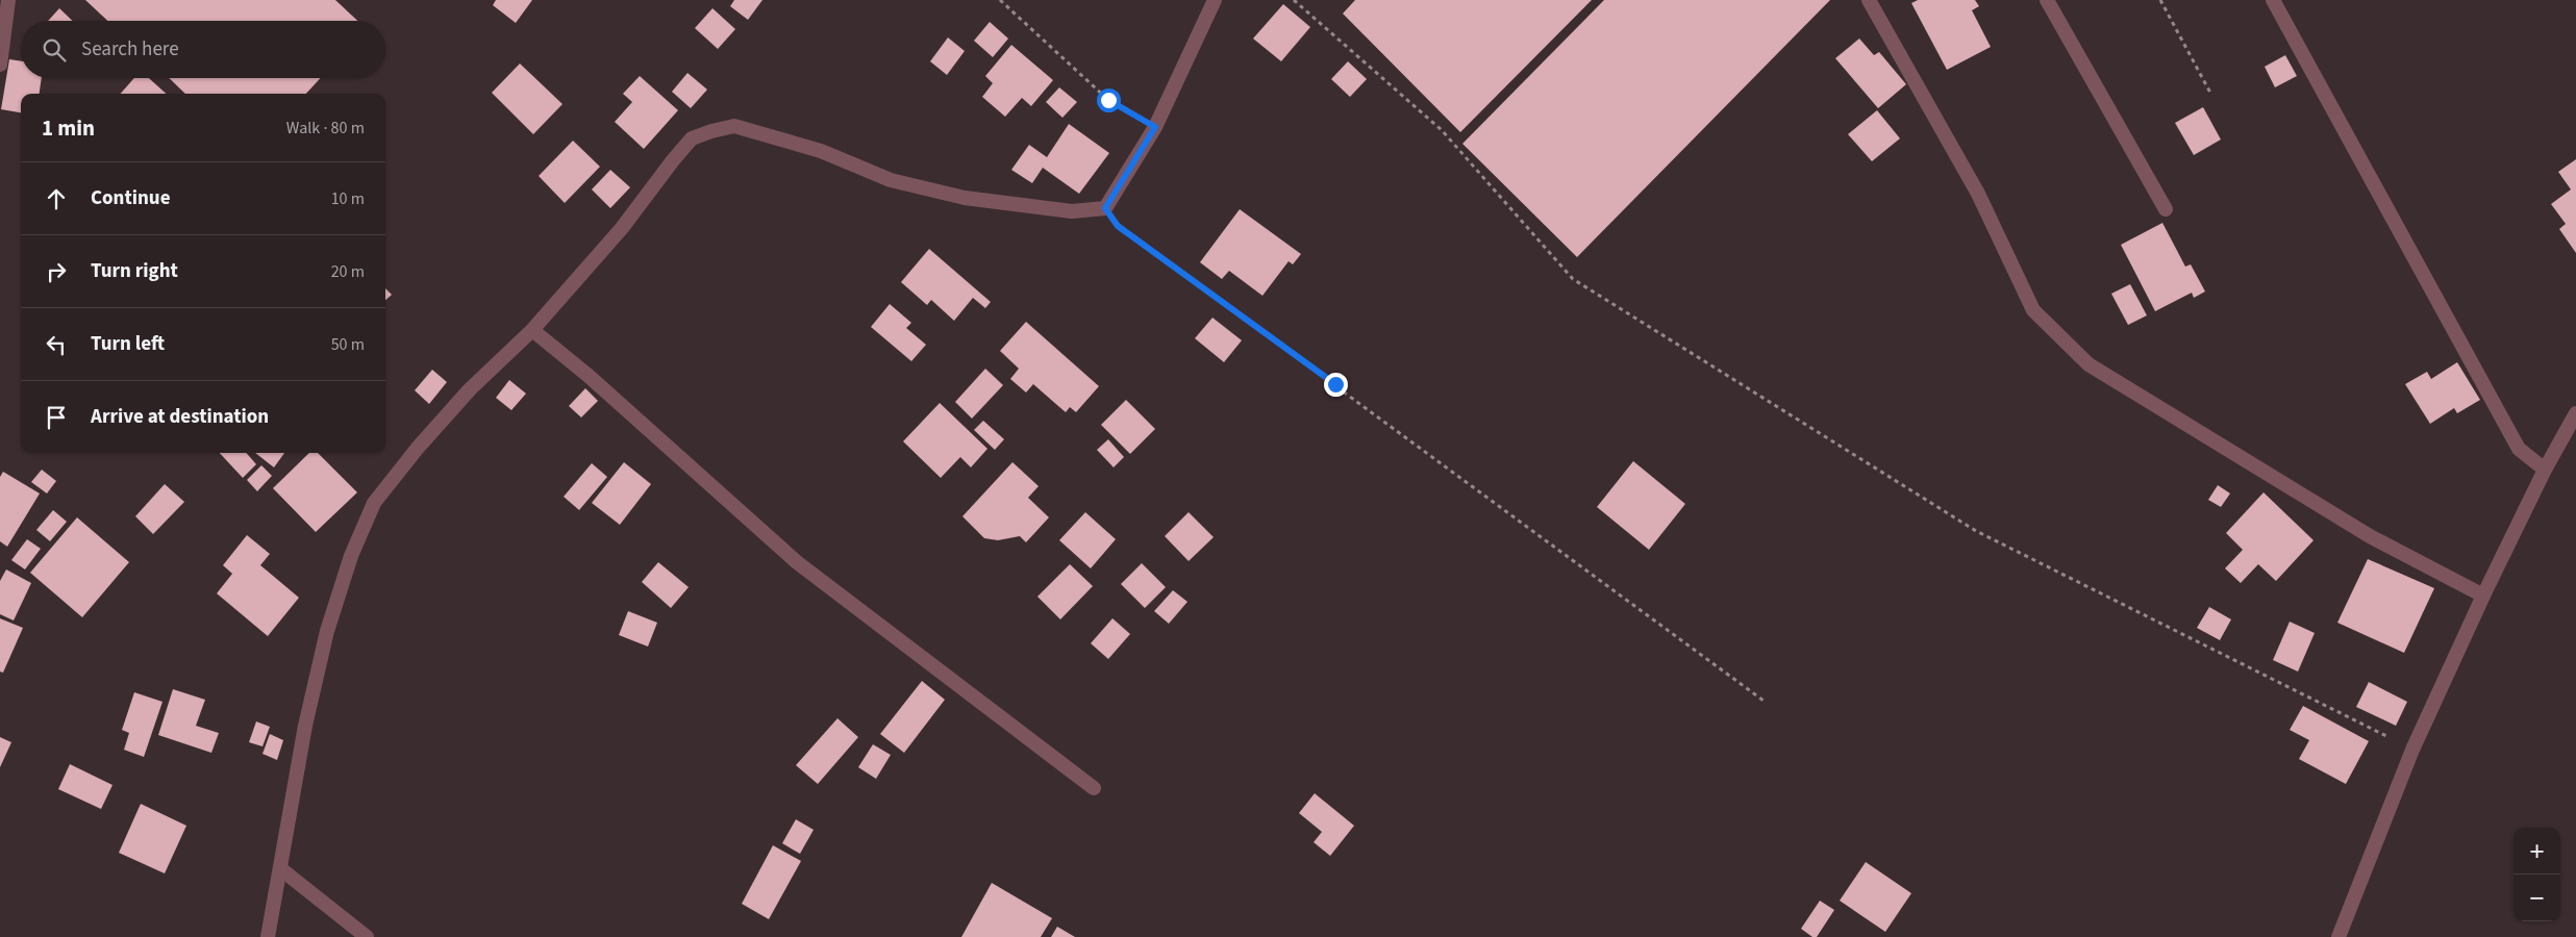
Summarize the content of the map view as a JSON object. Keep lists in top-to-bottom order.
{
  "page": {
    "search": "Search here",
    "heading": ["1 min", "Walk · 80 m"],
    "list": [
      ["Continue", "10 m"],
      ["Turn right", "20 m"],
      ["Turn left", "50 m"],
      "Arrive at destination"
    ],
    "map_buttons": ["+", "−"]
  }
}
